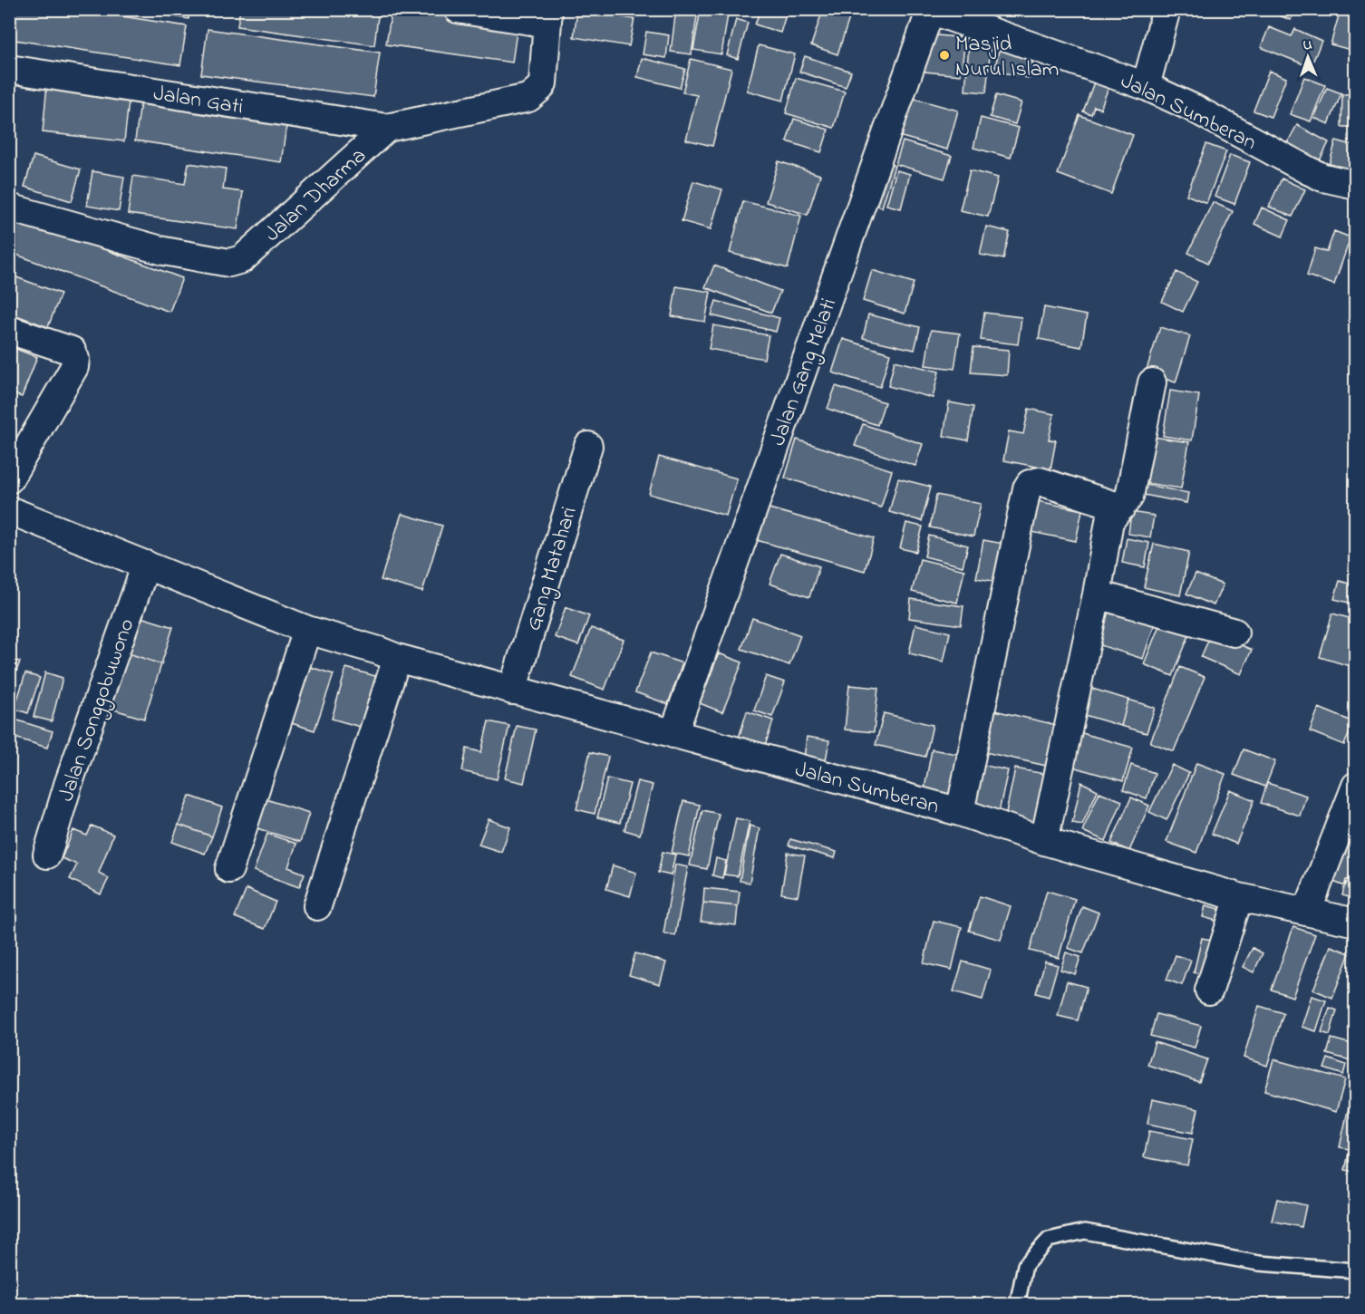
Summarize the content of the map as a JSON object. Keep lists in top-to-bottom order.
{
  "streets": {
    "street": [
      "Jalan Gati",
      "Jalan Sumberan",
      "Jalan Dharma",
      "Jalan Gang Melati",
      "Gang Matahari",
      "Jalan Songgobuwono"
    ]
  },
  "crossings": [
    ["Jalan Gati", "Jalan Dharma"],
    ["Jalan Sumberan", "Jalan Gang Melati"],
    ["Jalan Sumberan", "Gang Matahari"],
    ["Jalan Sumberan", "Jalan Songgobuwono"]
  ],
  "places": ["Masjid Nurul Islam"],
  "north": "top"
}
